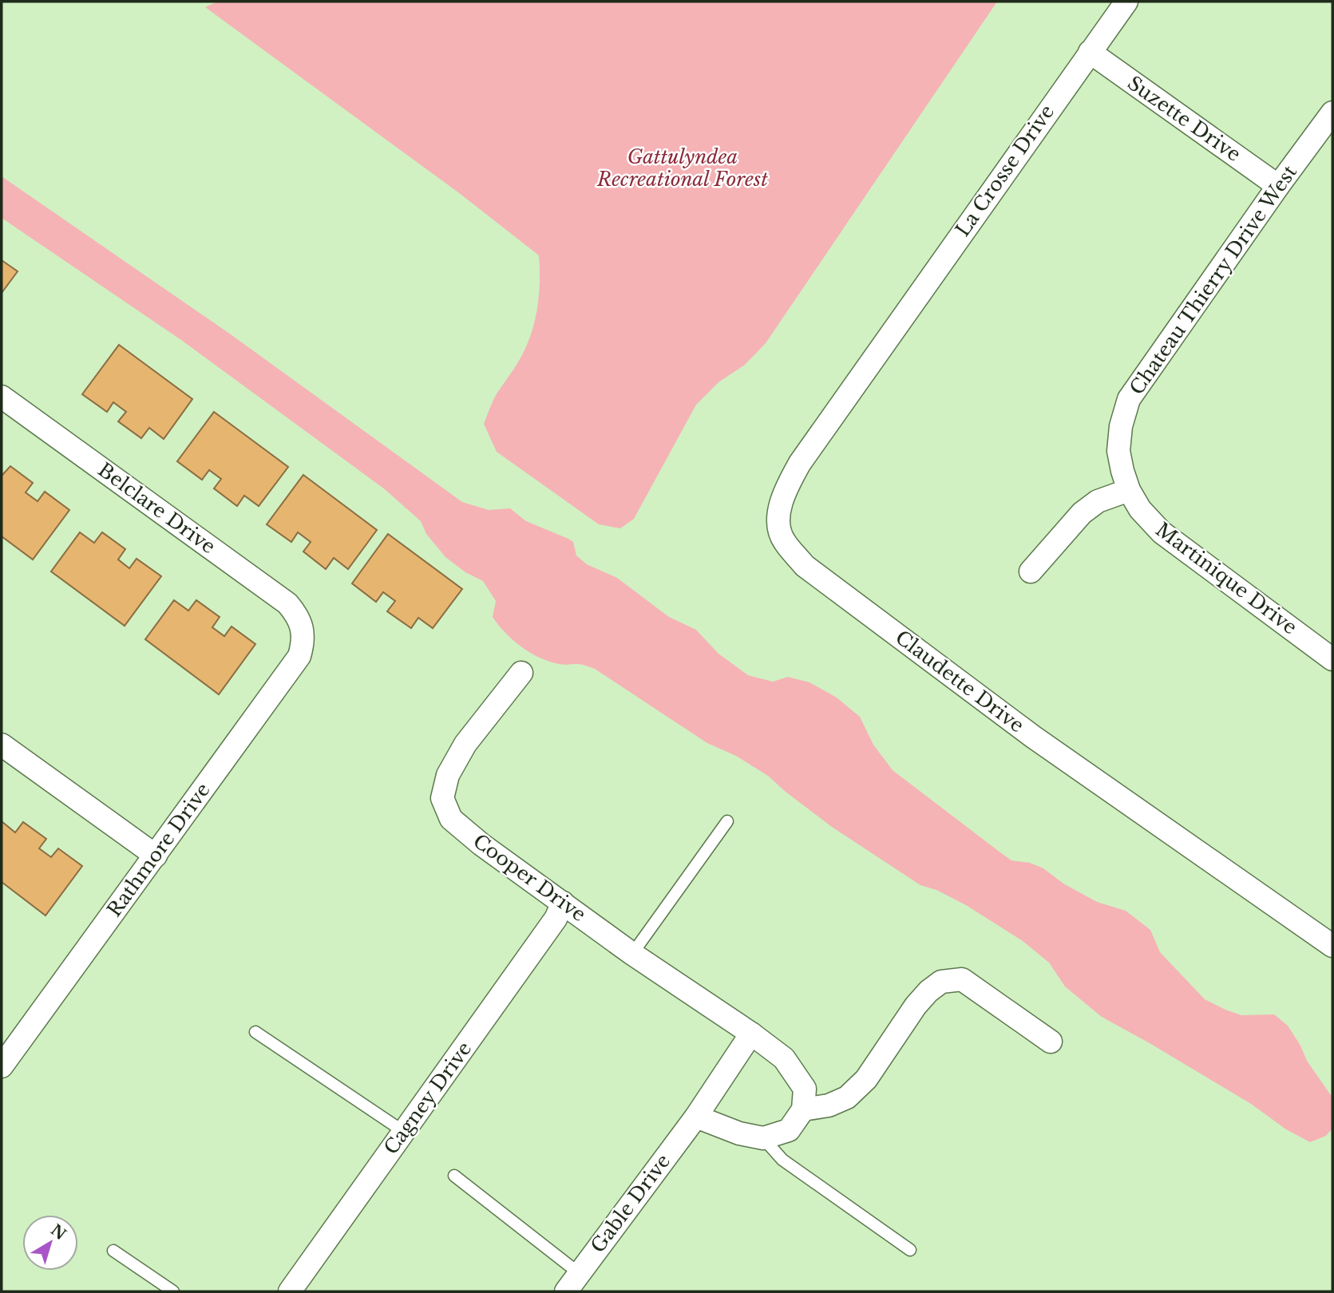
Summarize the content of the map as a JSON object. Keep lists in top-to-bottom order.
{
  "streets": {
    "street": [
      "Suzette Drive",
      "La Crosse Drive",
      "Chateau Thierry Drive West",
      "Belclare Drive",
      "Martinique Drive",
      "Claudette Drive",
      "Rathmore Drive",
      "Cooper Drive",
      "Cagney Drive",
      "Gable Drive"
    ]
  },
  "crossings": [
    ["Suzette Drive", "La Crosse Drive"],
    ["Suzette Drive", "Chateau Thierry Drive West"],
    ["La Crosse Drive", "Claudette Drive"],
    ["Chateau Thierry Drive West", "Martinique Drive"],
    ["Belclare Drive", "Rathmore Drive"],
    ["Cooper Drive", "Cagney Drive"],
    ["Cooper Drive", "Gable Drive"]
  ],
  "parks": ["Gattulyndea Recreational Forest"],
  "north": "top right"
}
